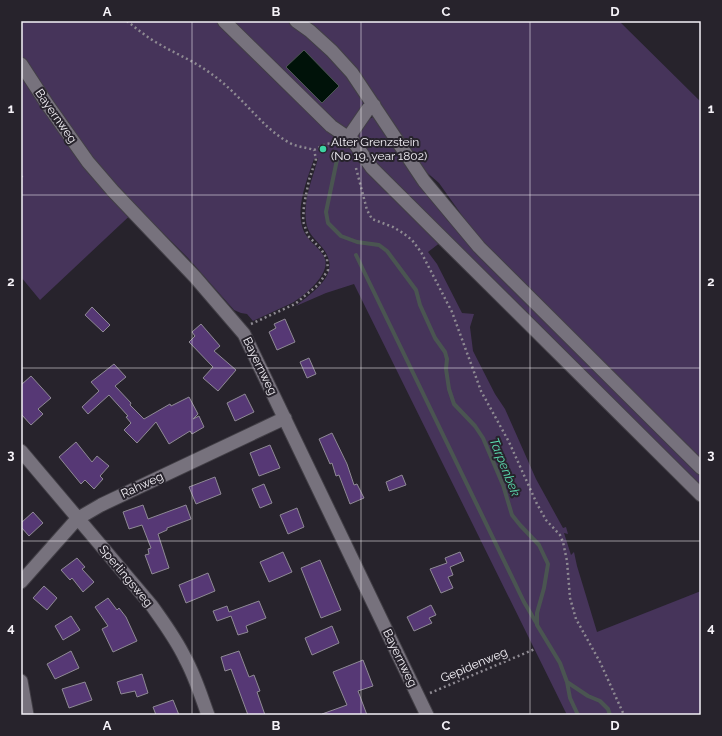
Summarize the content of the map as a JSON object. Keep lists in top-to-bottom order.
{
  "streets": {
    "street": ["Bayernweg", "Rahweg", "Sperlingsweg"],
    "path": ["Gepidenweg"]
  },
  "crossings": [
    ["Bayernweg", "Rahweg"],
    ["Bayernweg", "Gepidenweg"],
    ["Rahweg", "Sperlingsweg"]
  ],
  "water": ["Tarpenbek"],
  "places": ["Alter Grenzstein (No 19, year 1802)"],
  "grid": {
    "columns": [
      "A",
      "B",
      "C",
      "D"
    ],
    "rows": [
      "1",
      "2",
      "3",
      "4"
    ]
  }
}
